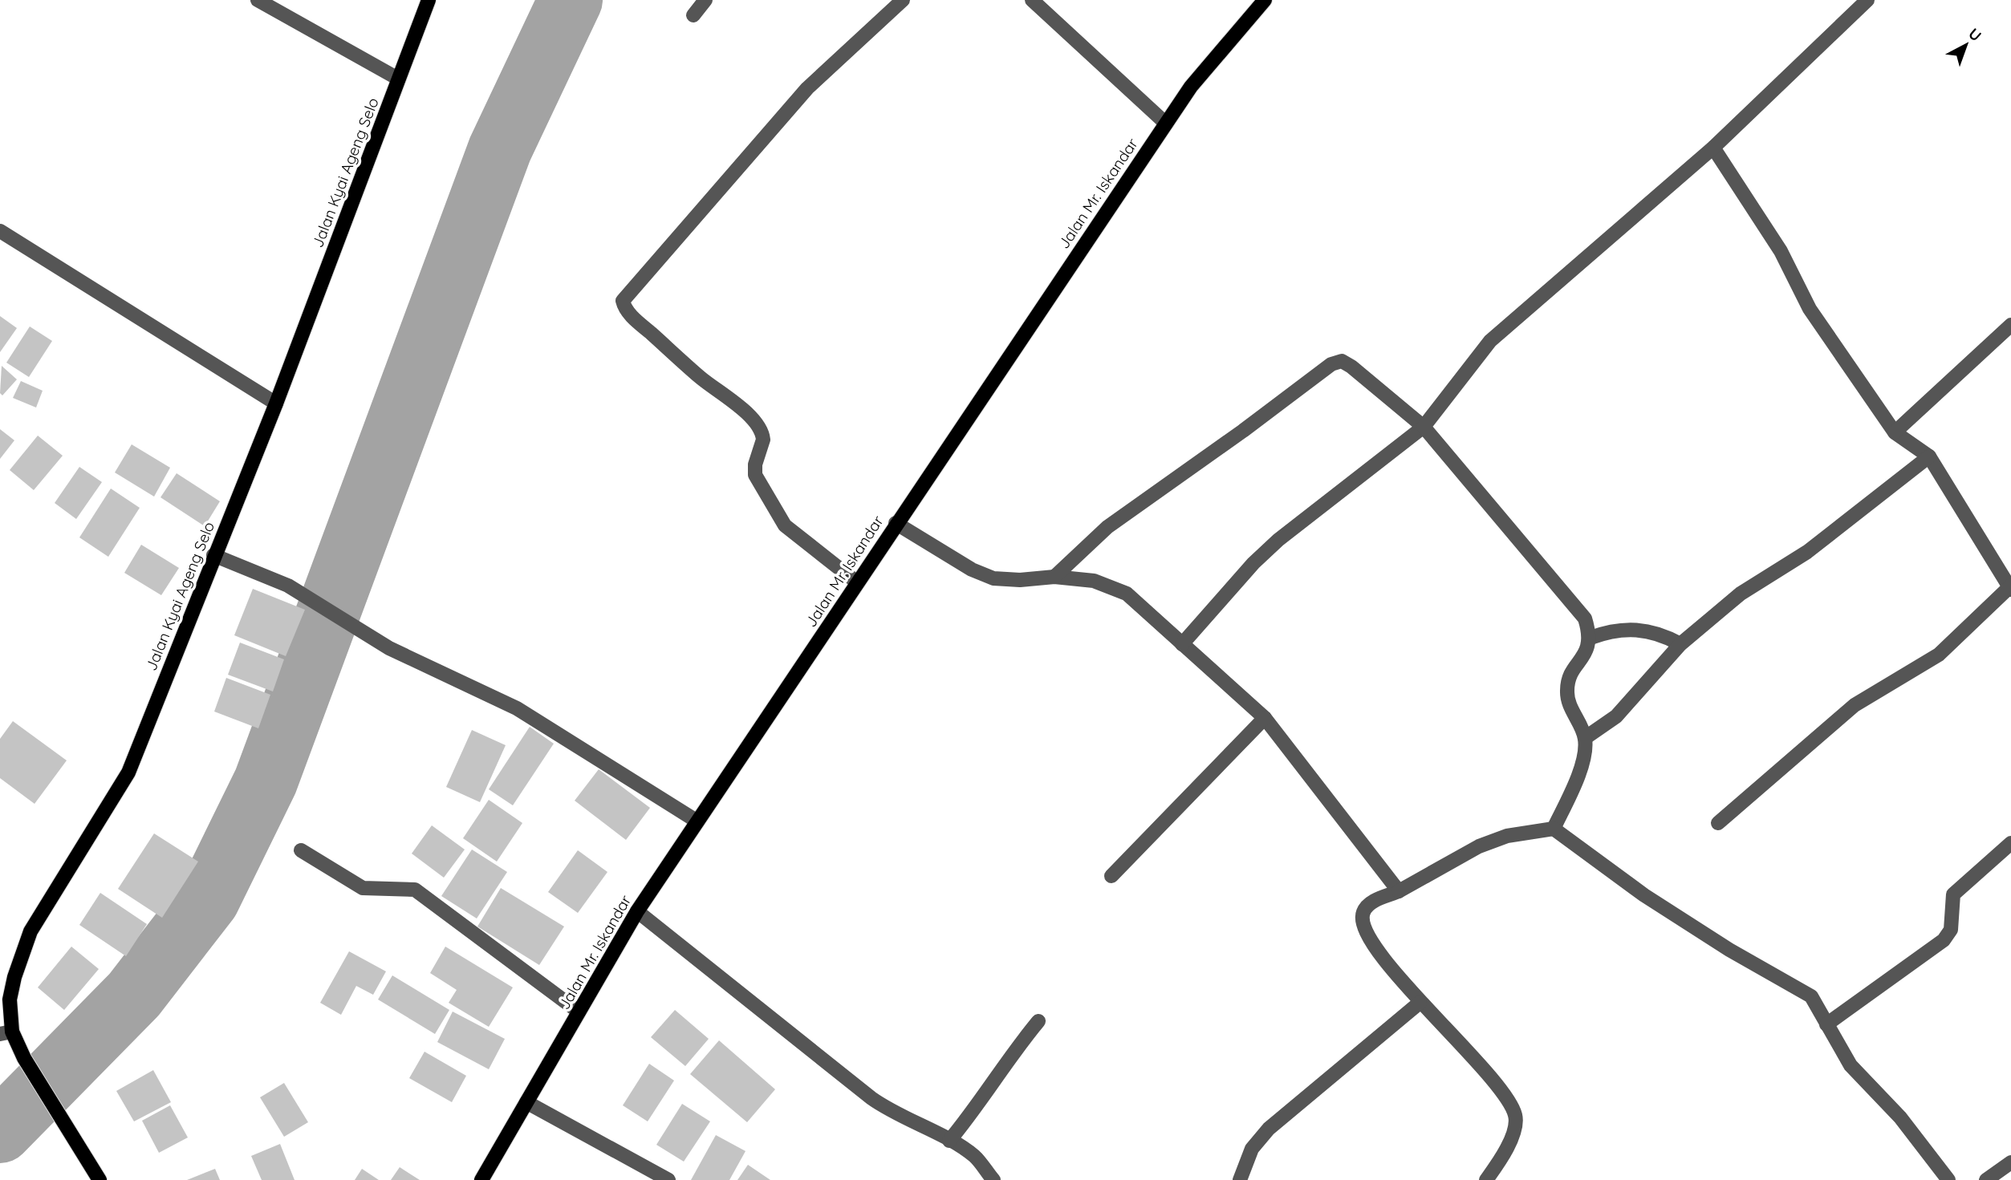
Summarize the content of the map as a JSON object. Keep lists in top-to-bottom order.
{
  "streets": {
    "main road": ["Jalan Kyai Ageng Selo", "Jalan Mr. Iskandar"]
  },
  "north": "top right"
}
